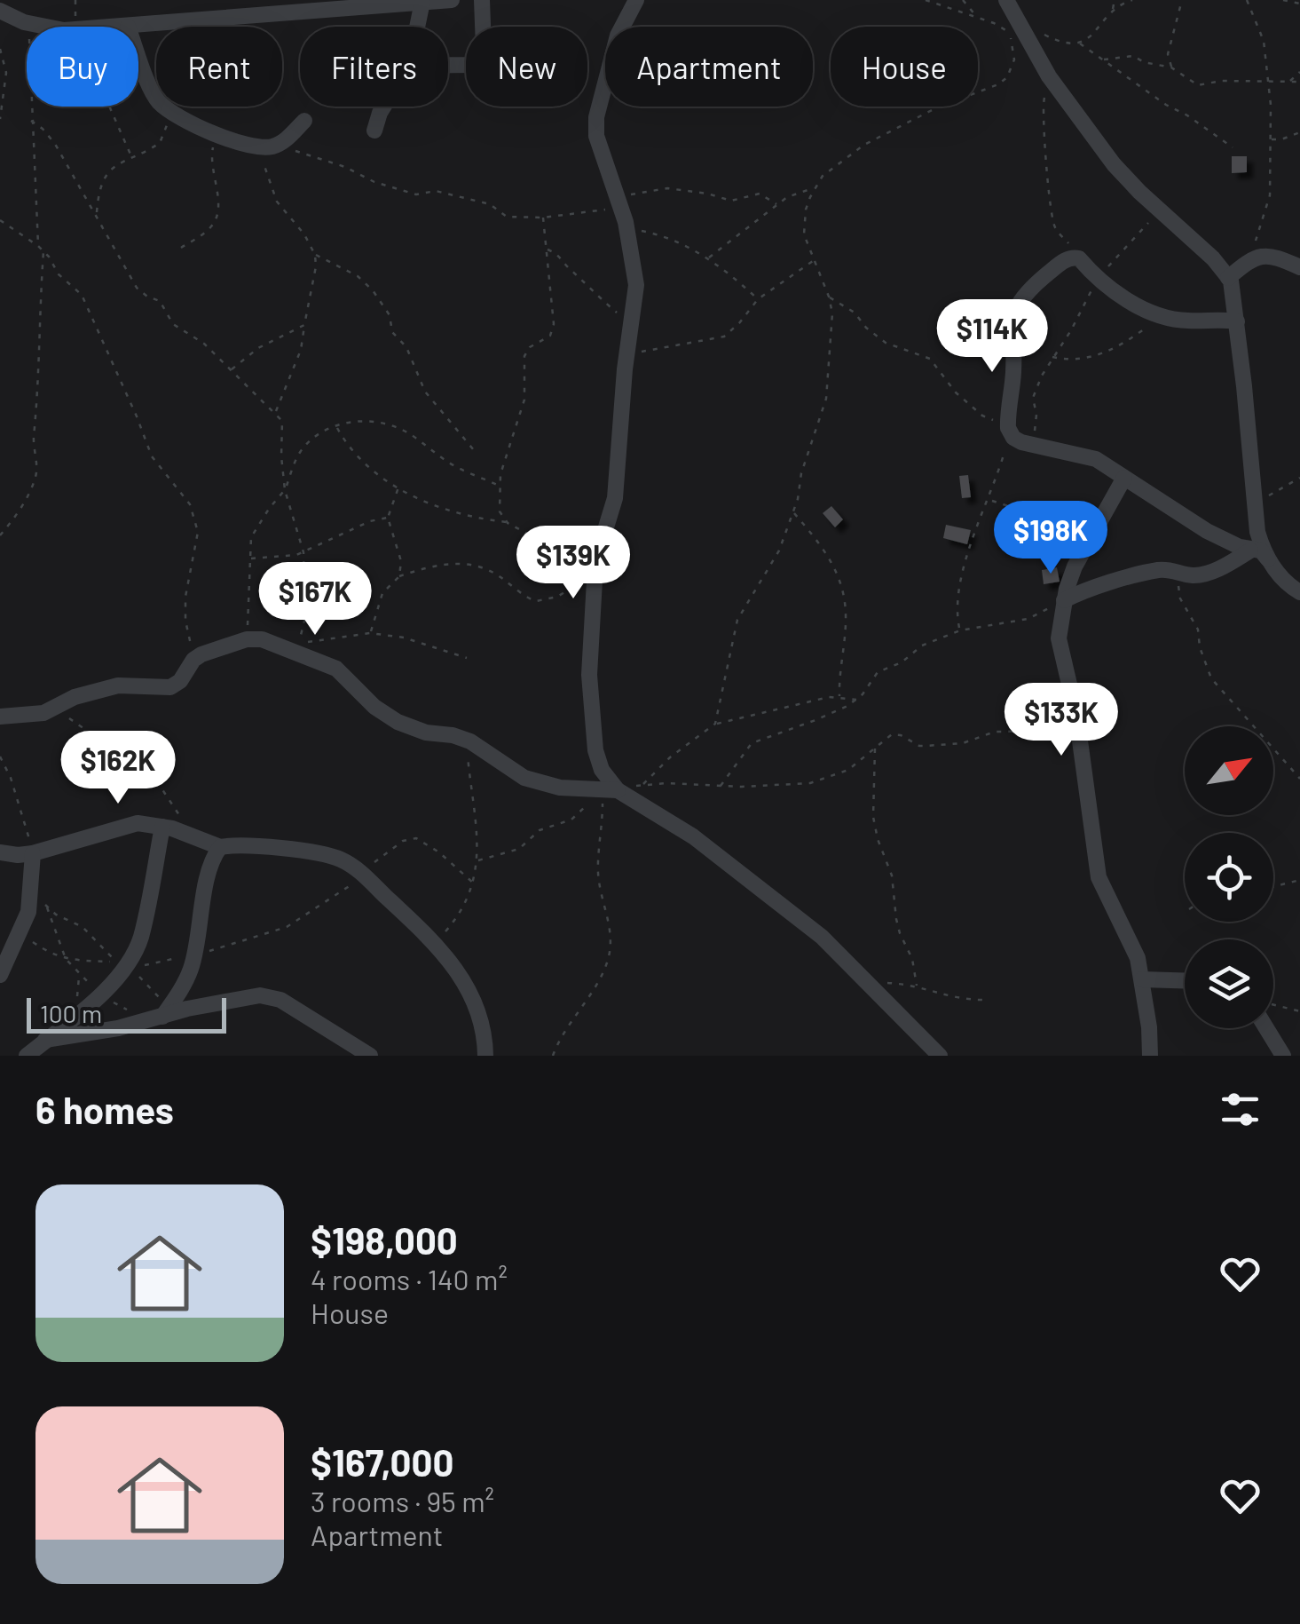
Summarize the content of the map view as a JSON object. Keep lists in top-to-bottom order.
{
  "scale_bar": "100 m",
  "north": "top right",
  "page": {
    "chip": [
      "Buy",
      "Rent",
      "Filters",
      "New",
      "Apartment",
      "House"
    ],
    "price": [
      "$114K",
      "$198K",
      "$139K",
      "$167K",
      "$133K",
      "$162K"
    ],
    "scale": "100 m",
    "heading": "6 homes",
    "list": [
      {
        "name": "$198,000",
        "note": "4 rooms · 140 m² · House"
      },
      {
        "name": "$167,000",
        "note": "3 rooms · 95 m² · Apartment"
      }
    ]
  }
}
